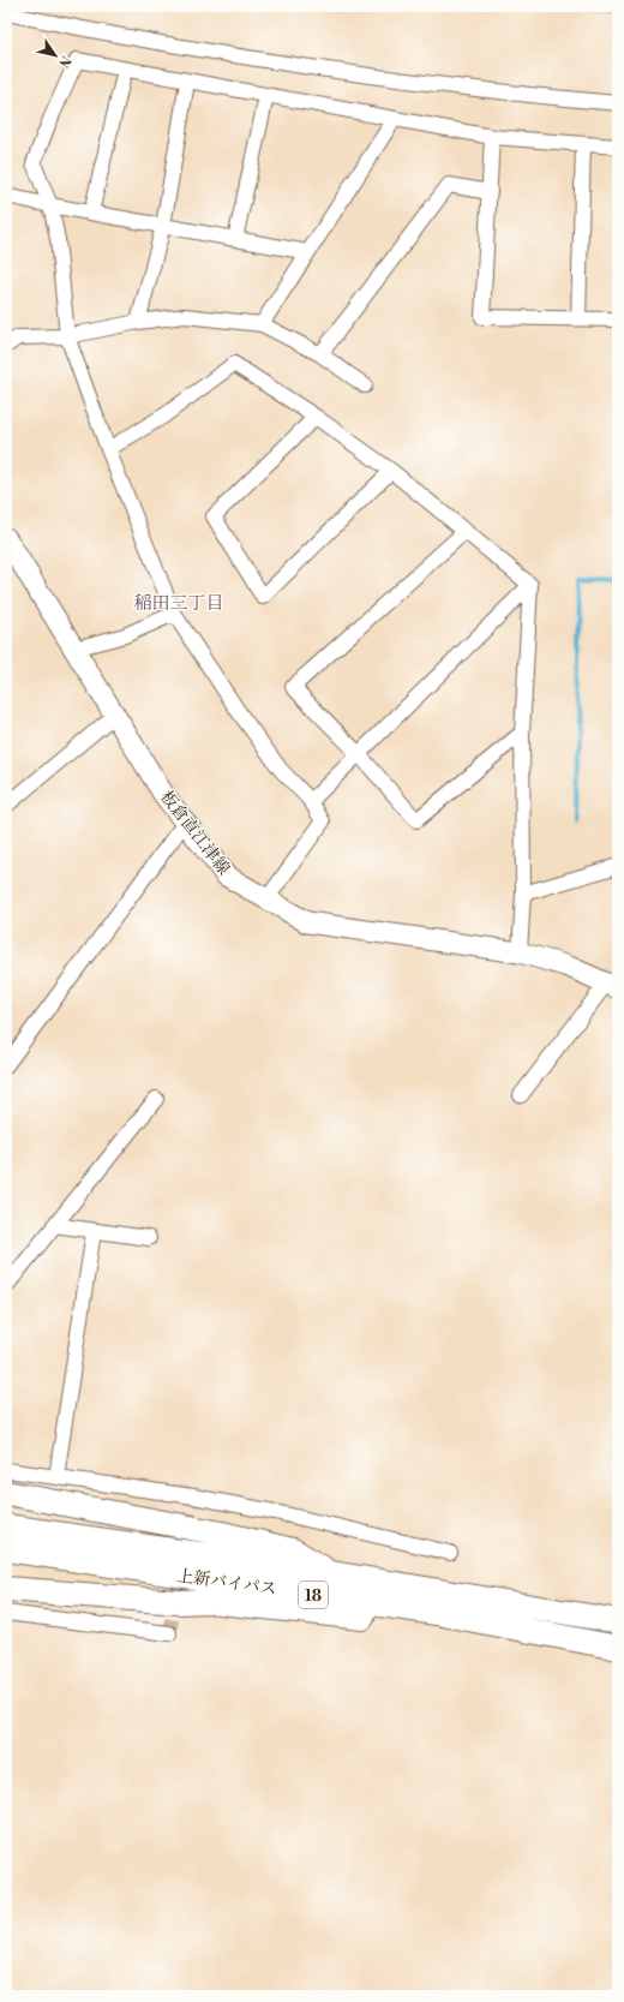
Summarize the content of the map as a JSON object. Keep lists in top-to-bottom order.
{
  "streets": {
    "highway": ["上新バイパス", "18"],
    "main road": ["板倉直江津線"]
  },
  "crossings": [
    ["上新バイパス", "18"]
  ],
  "districts": ["稲田三丁目"],
  "north": "bottom right"
}
